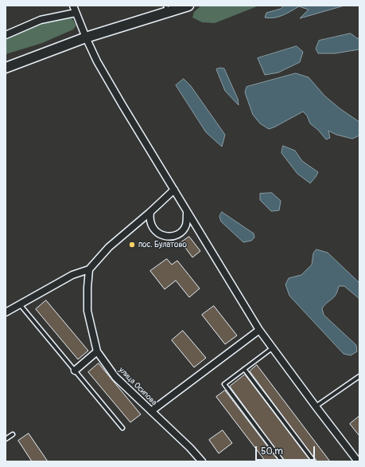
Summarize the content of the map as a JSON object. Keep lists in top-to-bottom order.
{
  "streets": {
    "street": ["улица Осипова"]
  },
  "places": ["пос. Булатово"],
  "scale_bar": "50 m"
}
